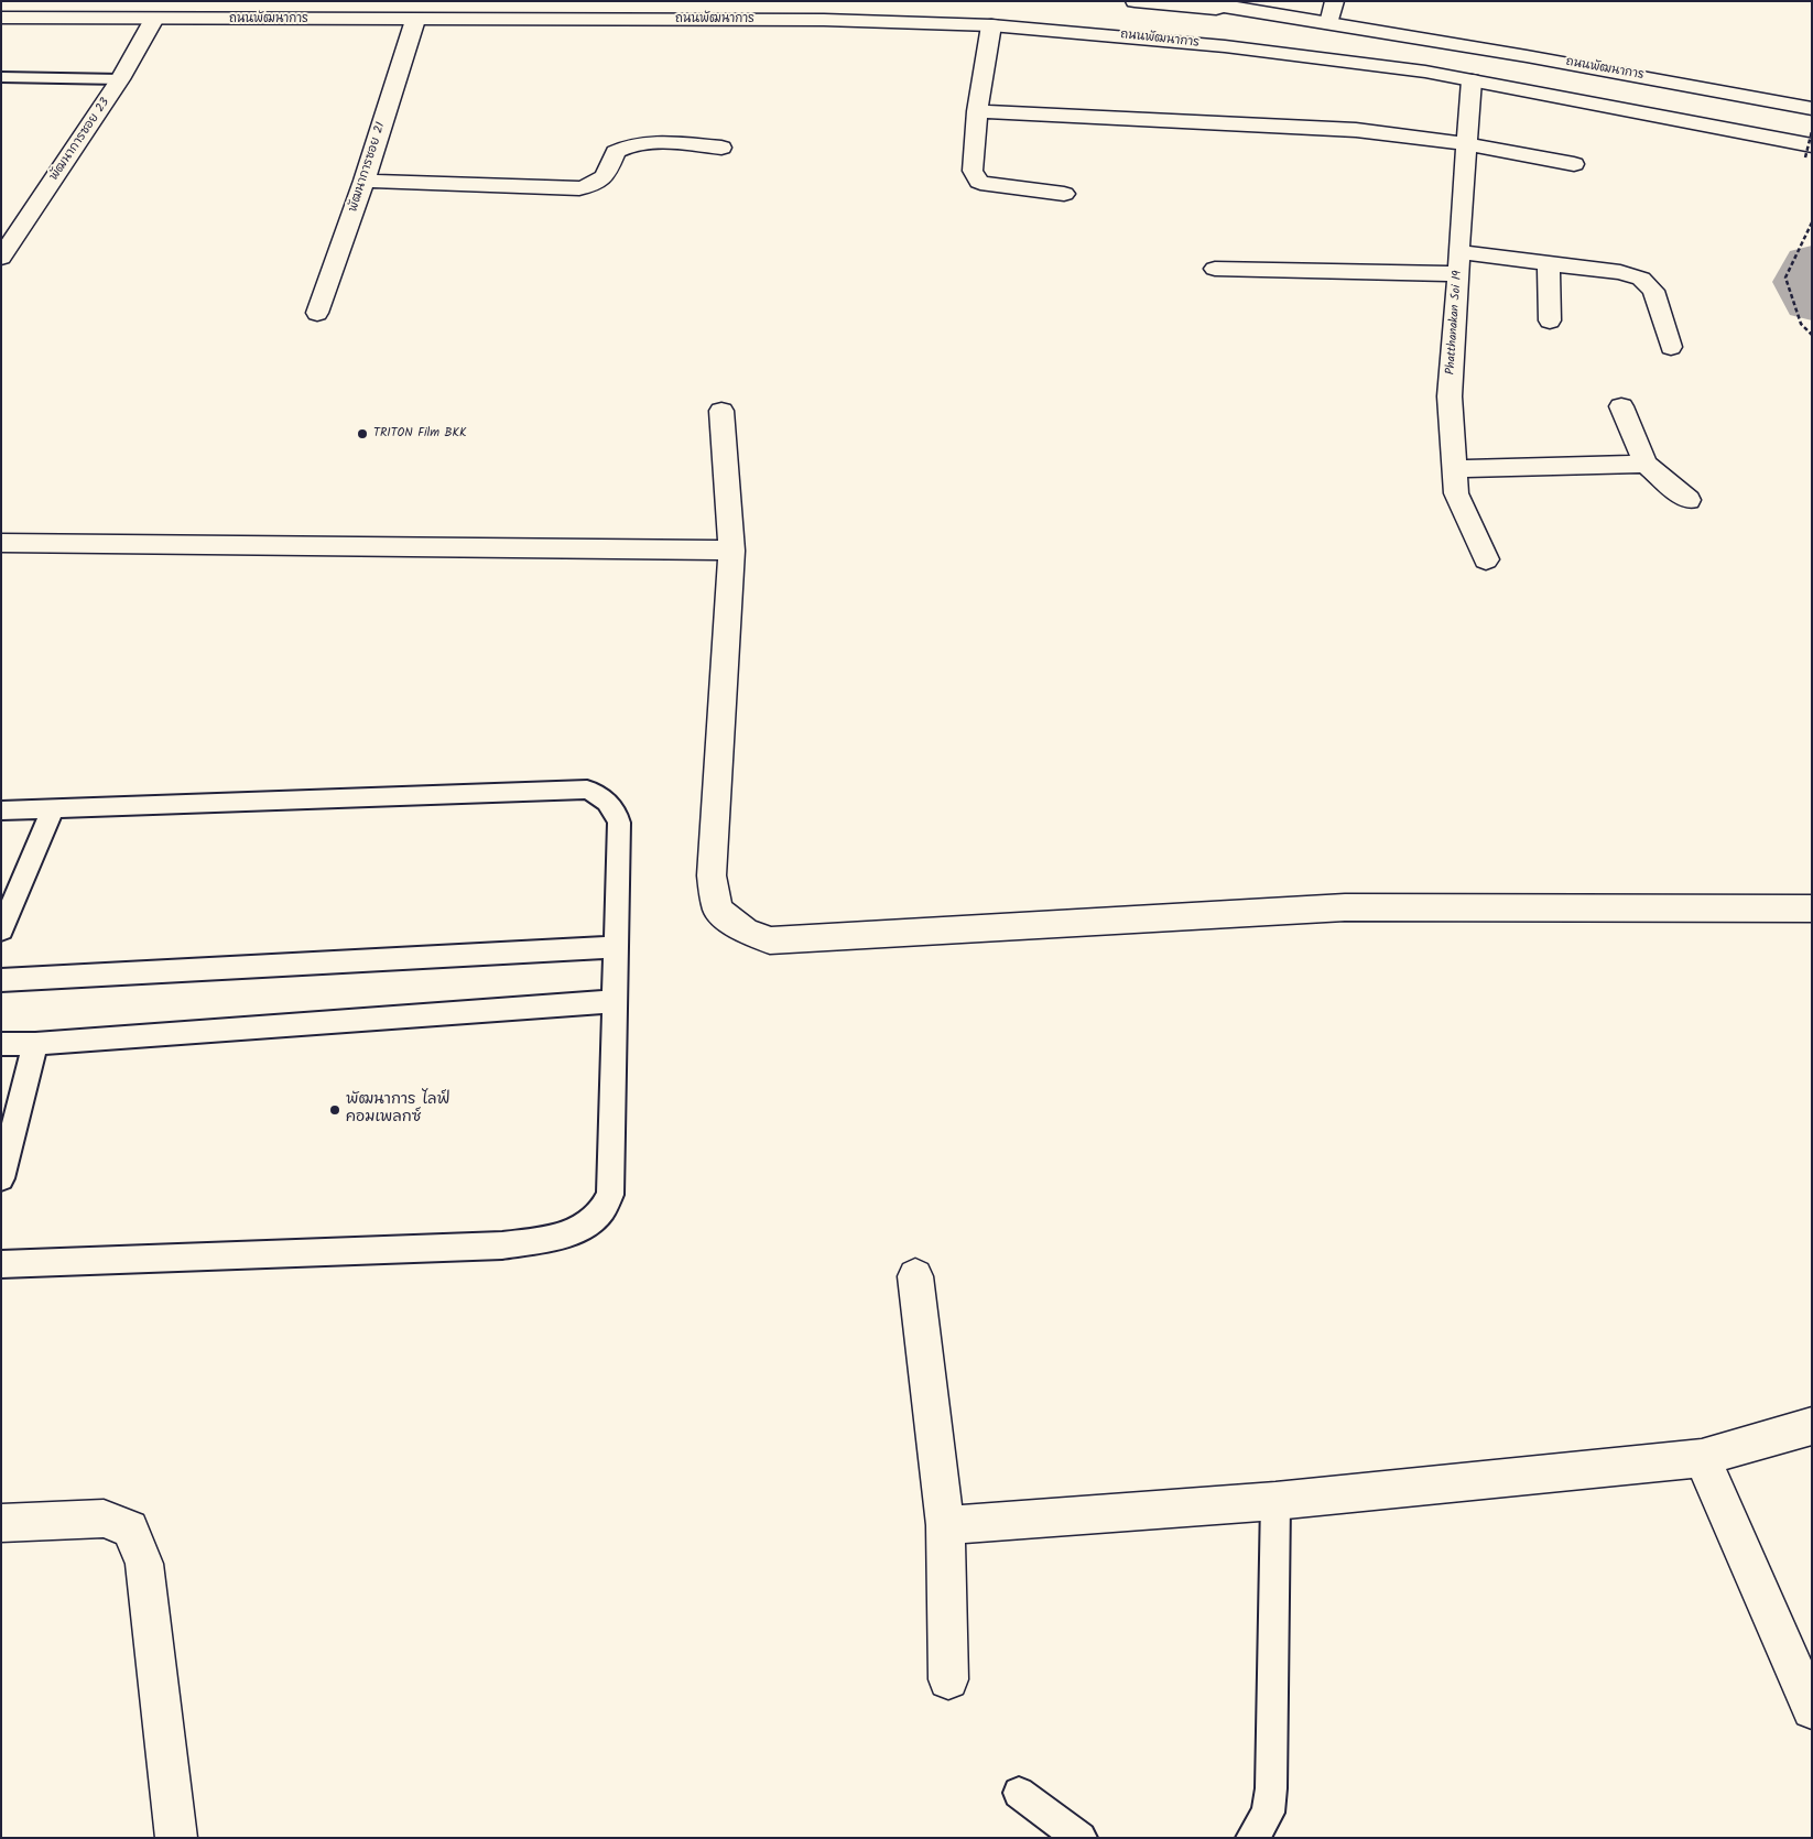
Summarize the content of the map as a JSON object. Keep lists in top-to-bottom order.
{
  "streets": {
    "street": [
      "ถนนพัฒนาการ",
      "พัฒนาการซอย 23",
      "พัฒนาการซอย 21",
      "Phatthanakan Soi 19"
    ]
  },
  "crossings": [
    ["ถนนพัฒนาการ", "พัฒนาการซอย 23"],
    ["ถนนพัฒนาการ", "พัฒนาการซอย 21"],
    ["ถนนพัฒนาการ", "Phatthanakan Soi 19"]
  ],
  "places": ["TRITON Film BKK", "พัฒนาการ ไลฟ์ คอมเพลกซ์"]
}
